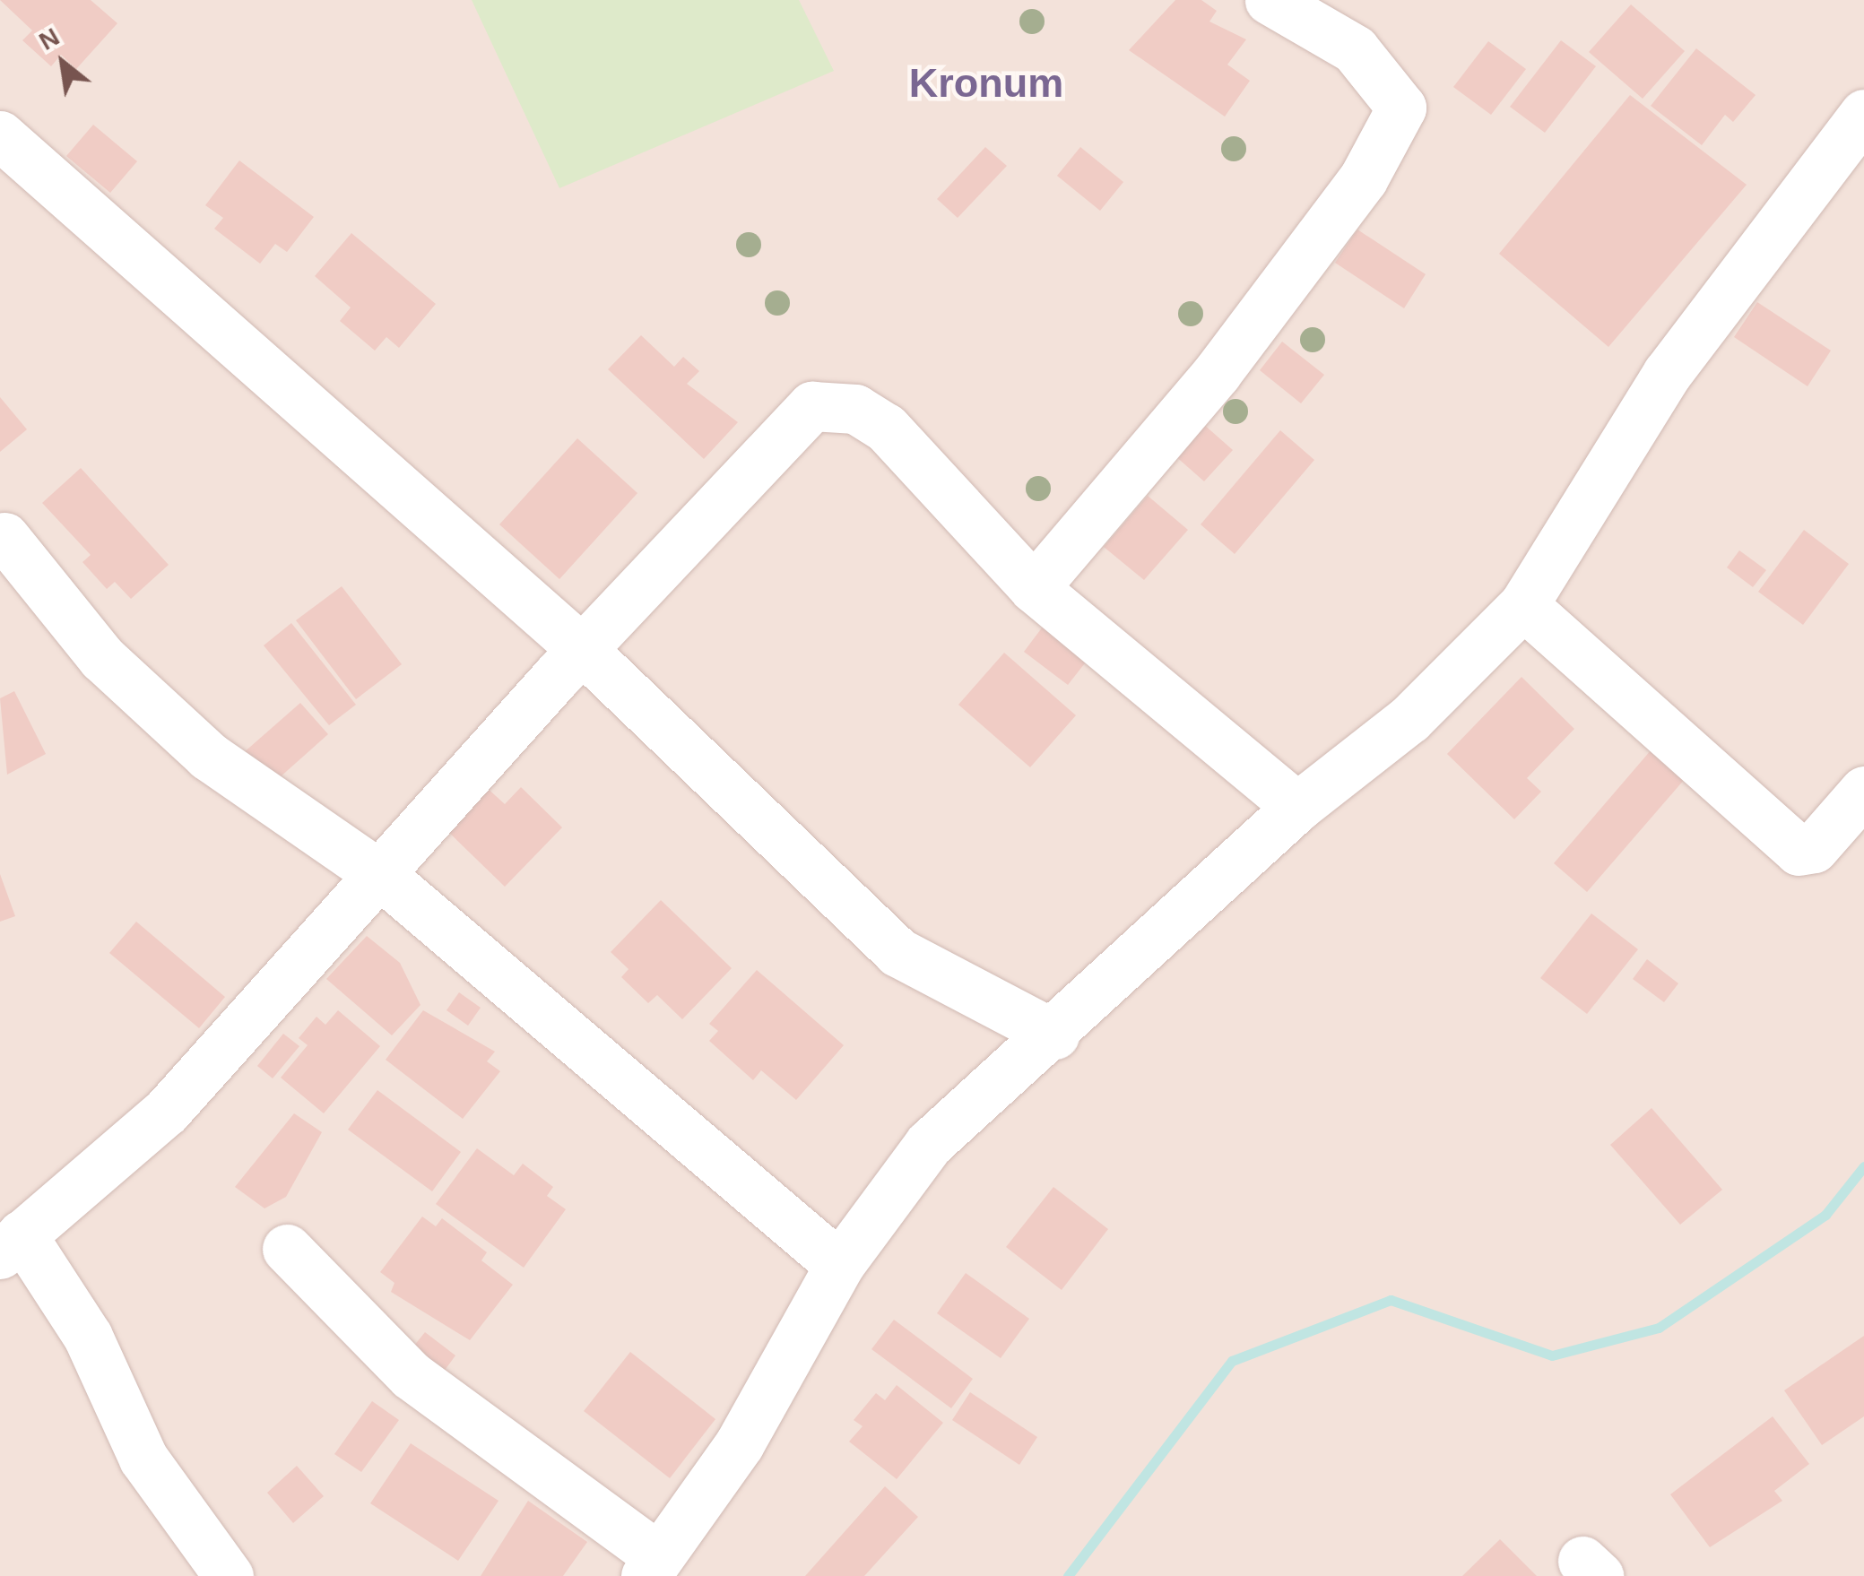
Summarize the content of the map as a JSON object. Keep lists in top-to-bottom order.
{
  "districts": ["Kronum"],
  "north": "top left"
}
